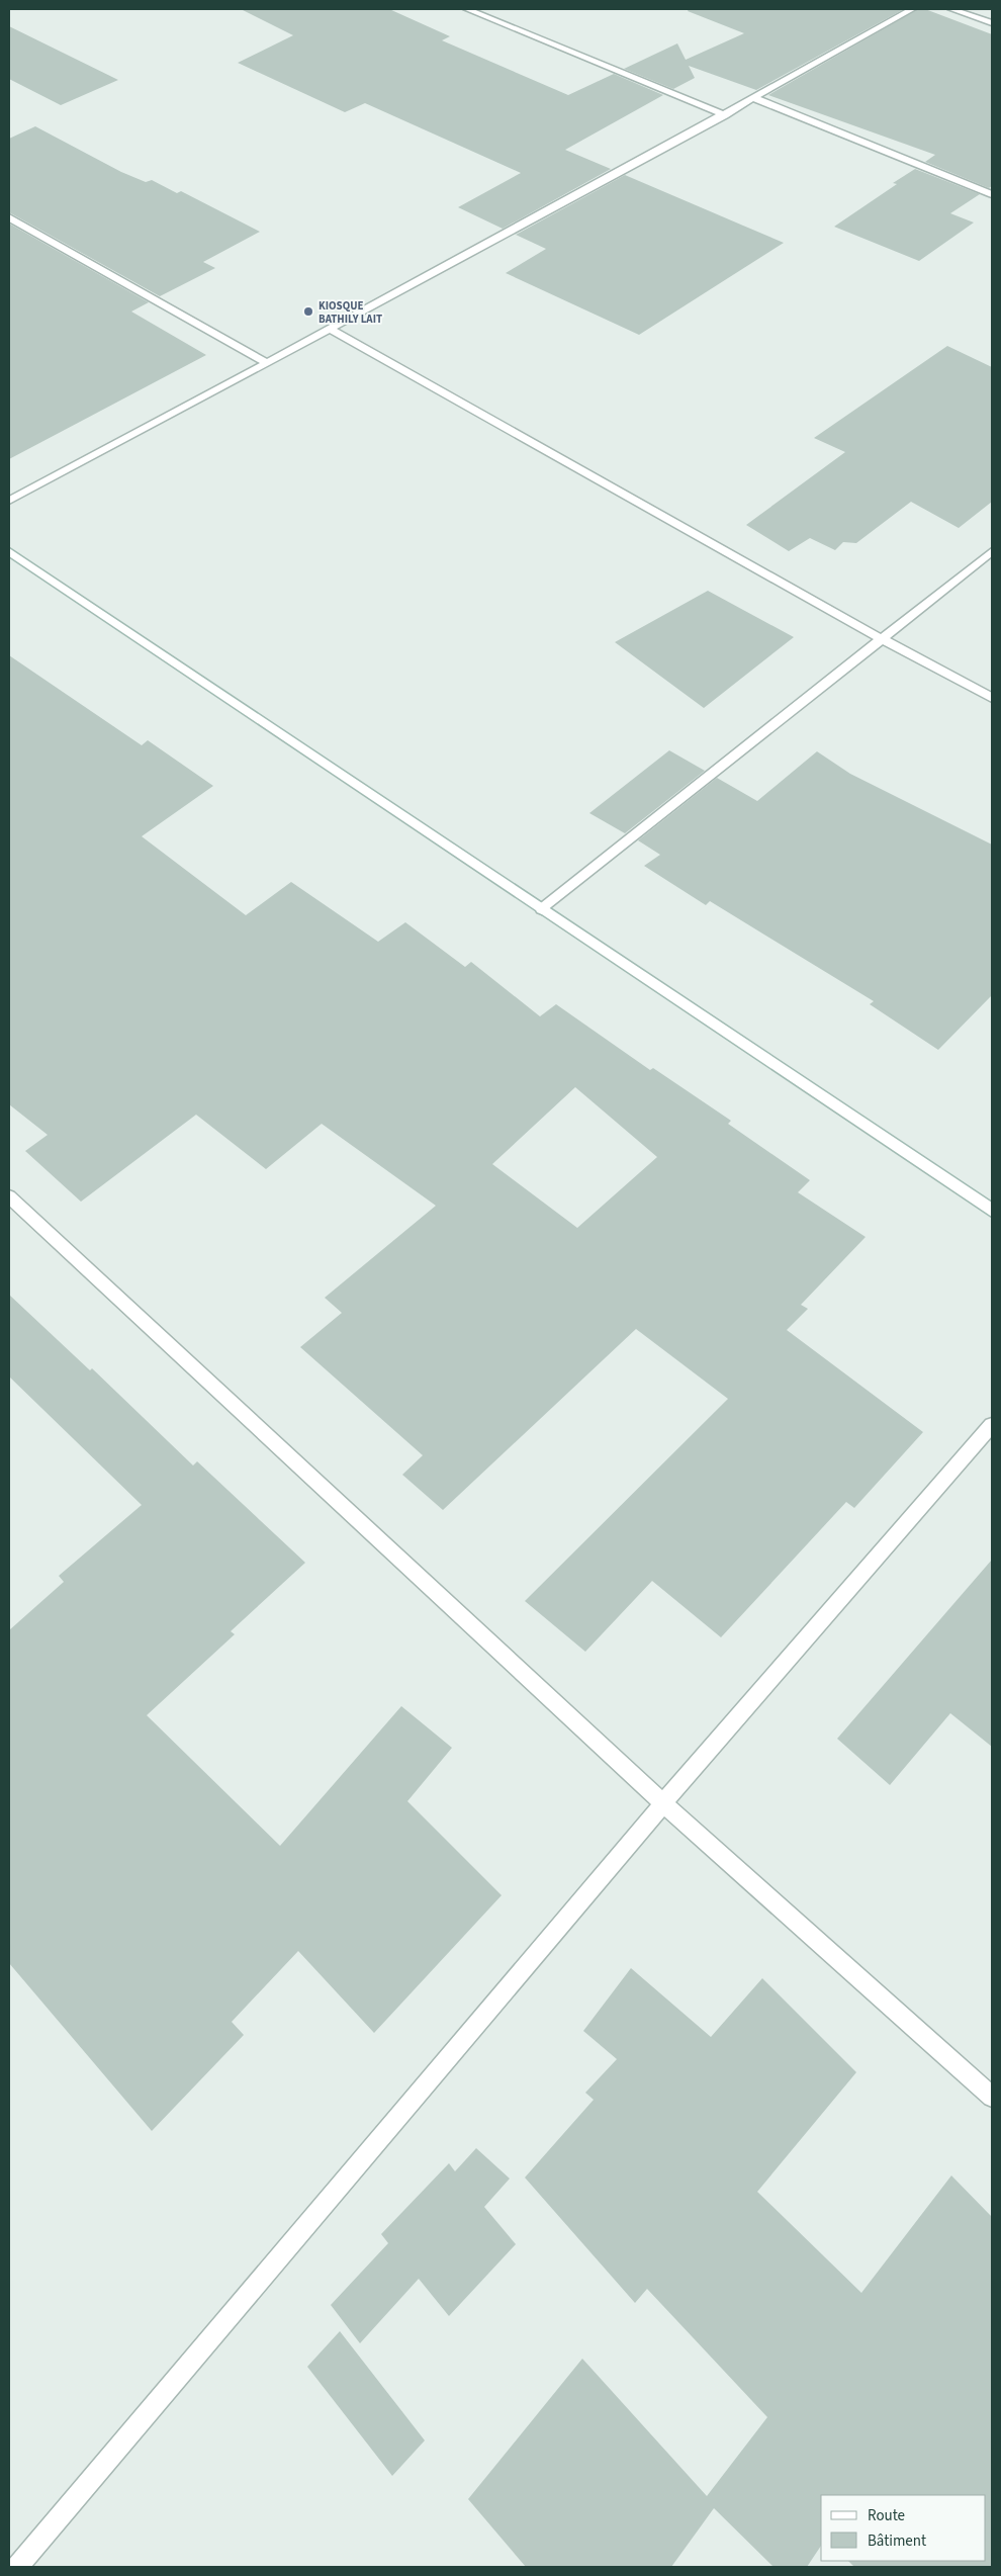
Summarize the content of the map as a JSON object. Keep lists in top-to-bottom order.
{
  "places": ["KIOSQUE BATHILY LAIT"],
  "legend": ["Route", "Bâtiment"]
}
